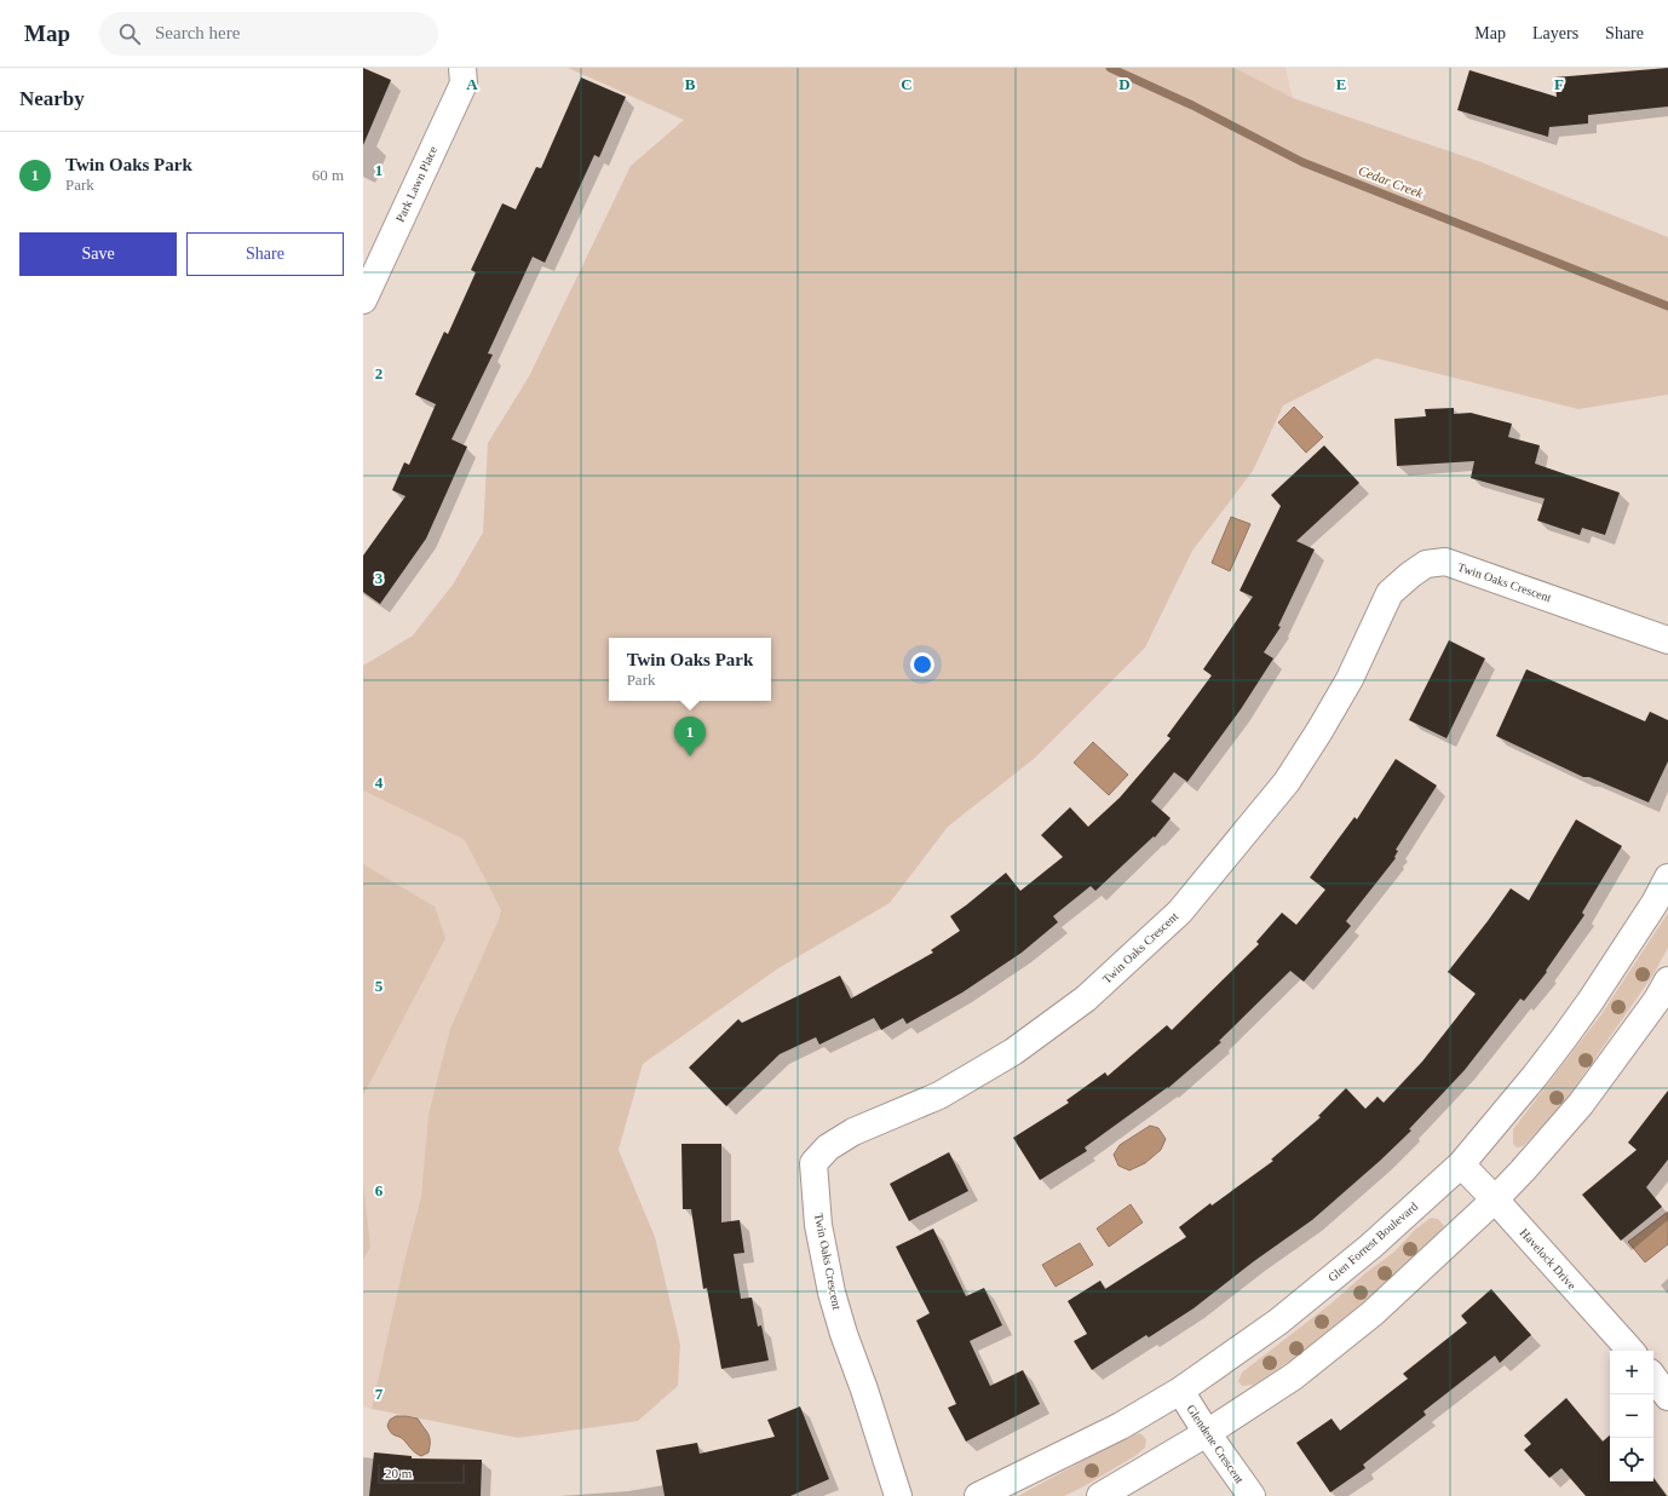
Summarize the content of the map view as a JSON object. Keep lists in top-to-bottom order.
{
  "streets": {
    "street": [
      "Park Lawn Place",
      "Twin Oaks Crescent",
      "Glen Forrest Boulevard",
      "Havelock Drive",
      "Glendene Crescent"
    ]
  },
  "crossings": [
    ["Glen Forrest Boulevard", "Havelock Drive"],
    ["Glen Forrest Boulevard", "Glendene Crescent"]
  ],
  "water": ["Cedar Creek"],
  "scale_bar": "20 m",
  "page": {
    "header": "Map",
    "search": "Search here",
    "nav": ["Map", "Layers", "Share"],
    "heading": "Nearby",
    "list": [
      {
        "mark": "1",
        "name": "Twin Oaks Park",
        "note": "Park",
        "value": "60 m"
      }
    ],
    "buttons": ["Save", "Share"],
    "popup": ["Twin Oaks Park", "Park"],
    "pins": "1",
    "map_buttons": ["+", "−"],
    "scale": "20 m"
  },
  "grid": {
    "columns": [
      "A",
      "B",
      "C",
      "D",
      "E",
      "F"
    ],
    "rows": [
      "1",
      "2",
      "3",
      "4",
      "5",
      "6",
      "7"
    ]
  }
}
